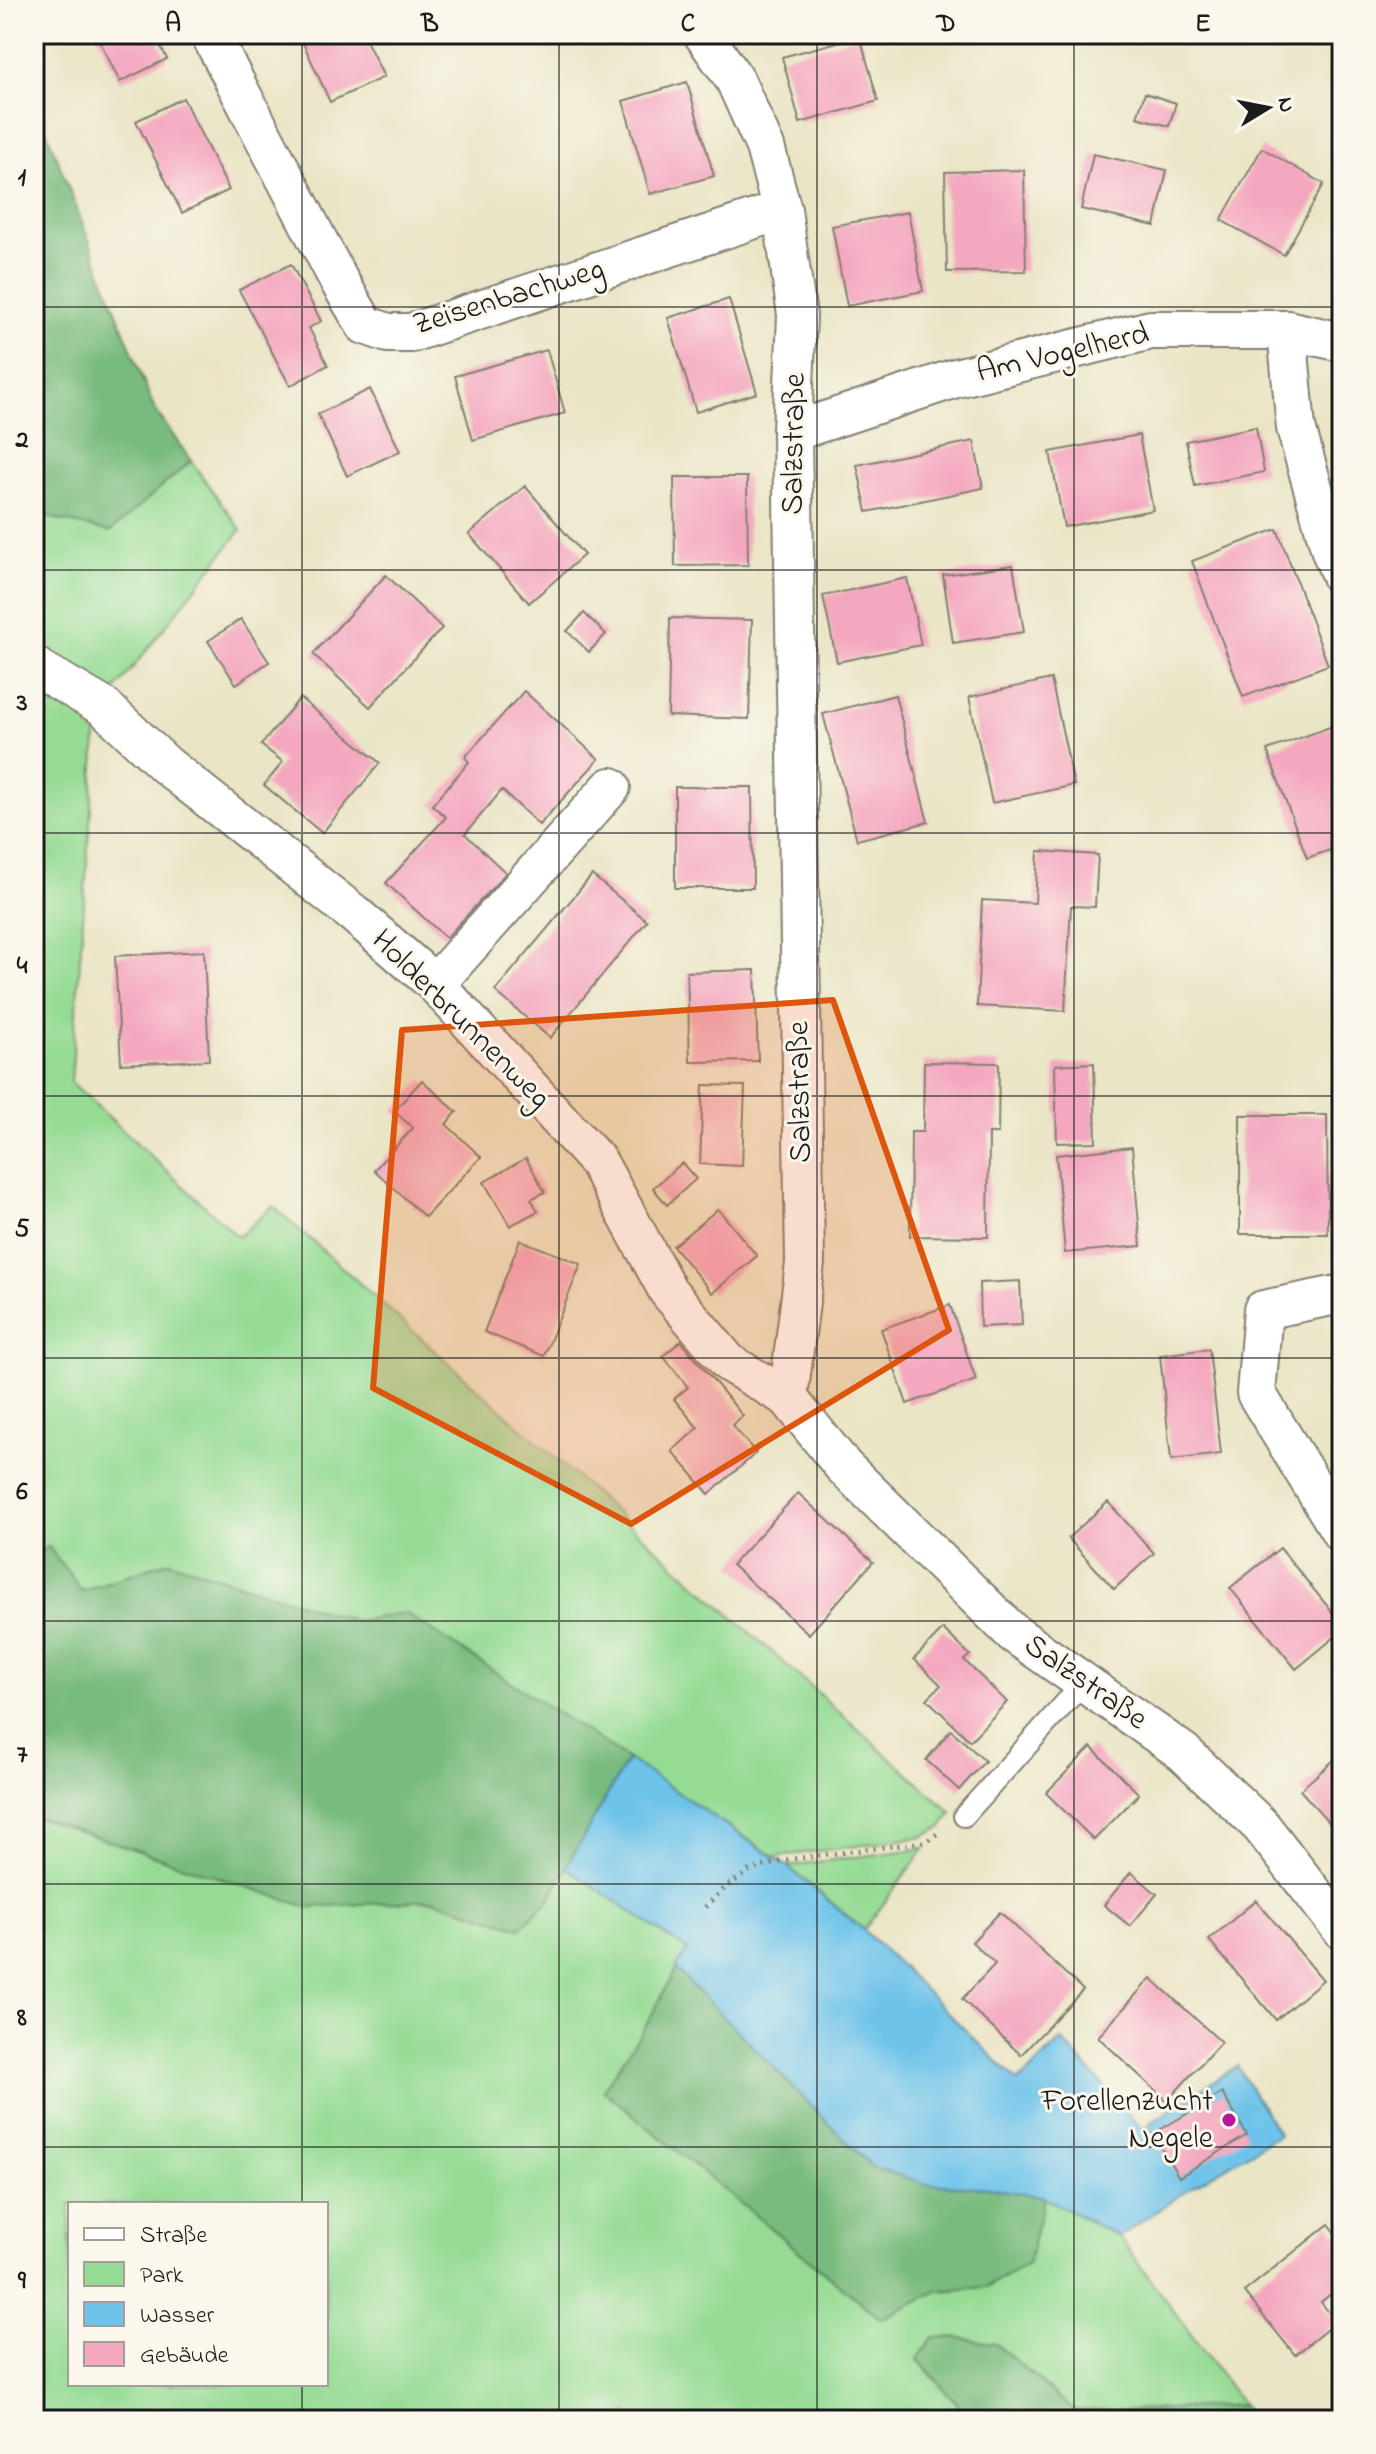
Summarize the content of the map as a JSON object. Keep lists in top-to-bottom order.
{
  "streets": {
    "street": [
      "Zeisenbachweg",
      "Am Vogelherd",
      "Salzstraße",
      "Holderbrunnenweg"
    ]
  },
  "crossings": [
    ["Zeisenbachweg", "Salzstraße"],
    ["Am Vogelherd", "Salzstraße"],
    ["Salzstraße", "Holderbrunnenweg"]
  ],
  "places": ["Forellenzucht Negele"],
  "legend": [
    "Straße",
    "Park",
    "Wasser",
    "Gebäude"
  ],
  "north": "right",
  "grid": {
    "columns": [
      "A",
      "B",
      "C",
      "D",
      "E"
    ],
    "rows": [
      "1",
      "2",
      "3",
      "4",
      "5",
      "6",
      "7",
      "8",
      "9"
    ]
  }
}
